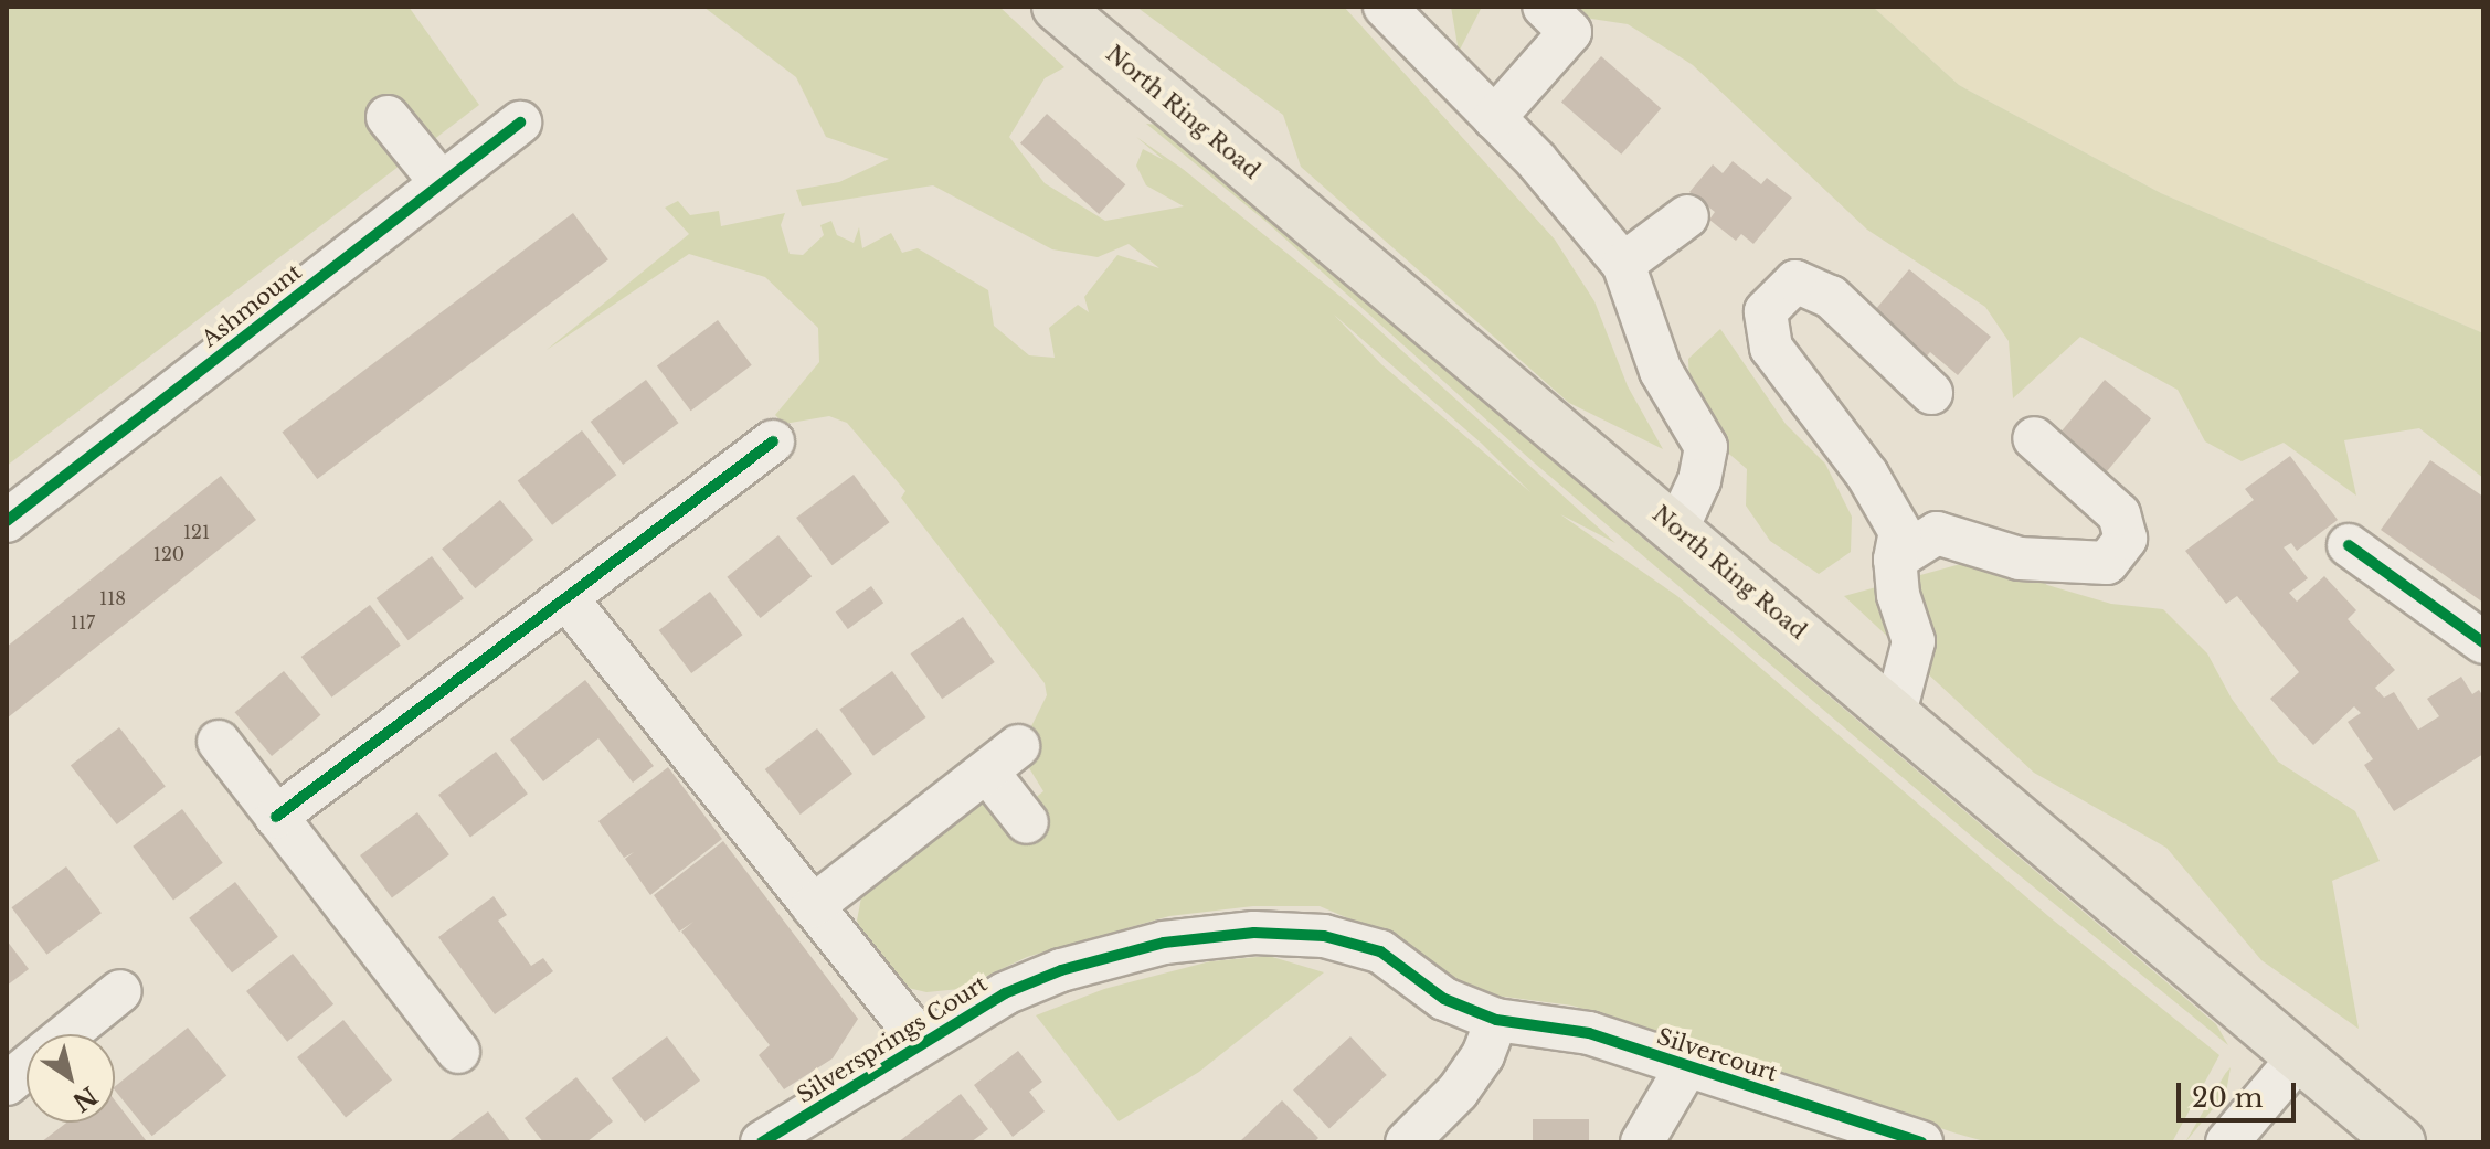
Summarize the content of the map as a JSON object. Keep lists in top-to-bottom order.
{
  "streets": {
    "main road": ["North Ring Road"],
    "street": ["Ashmount", "Silversprings Court", "Silvercourt"]
  },
  "crossings": [
    ["Silversprings Court", "Silvercourt"]
  ],
  "house_numbers": [
    "121",
    "120",
    "118",
    "117"
  ],
  "scale_bar": "20 m",
  "north": "bottom right"
}
